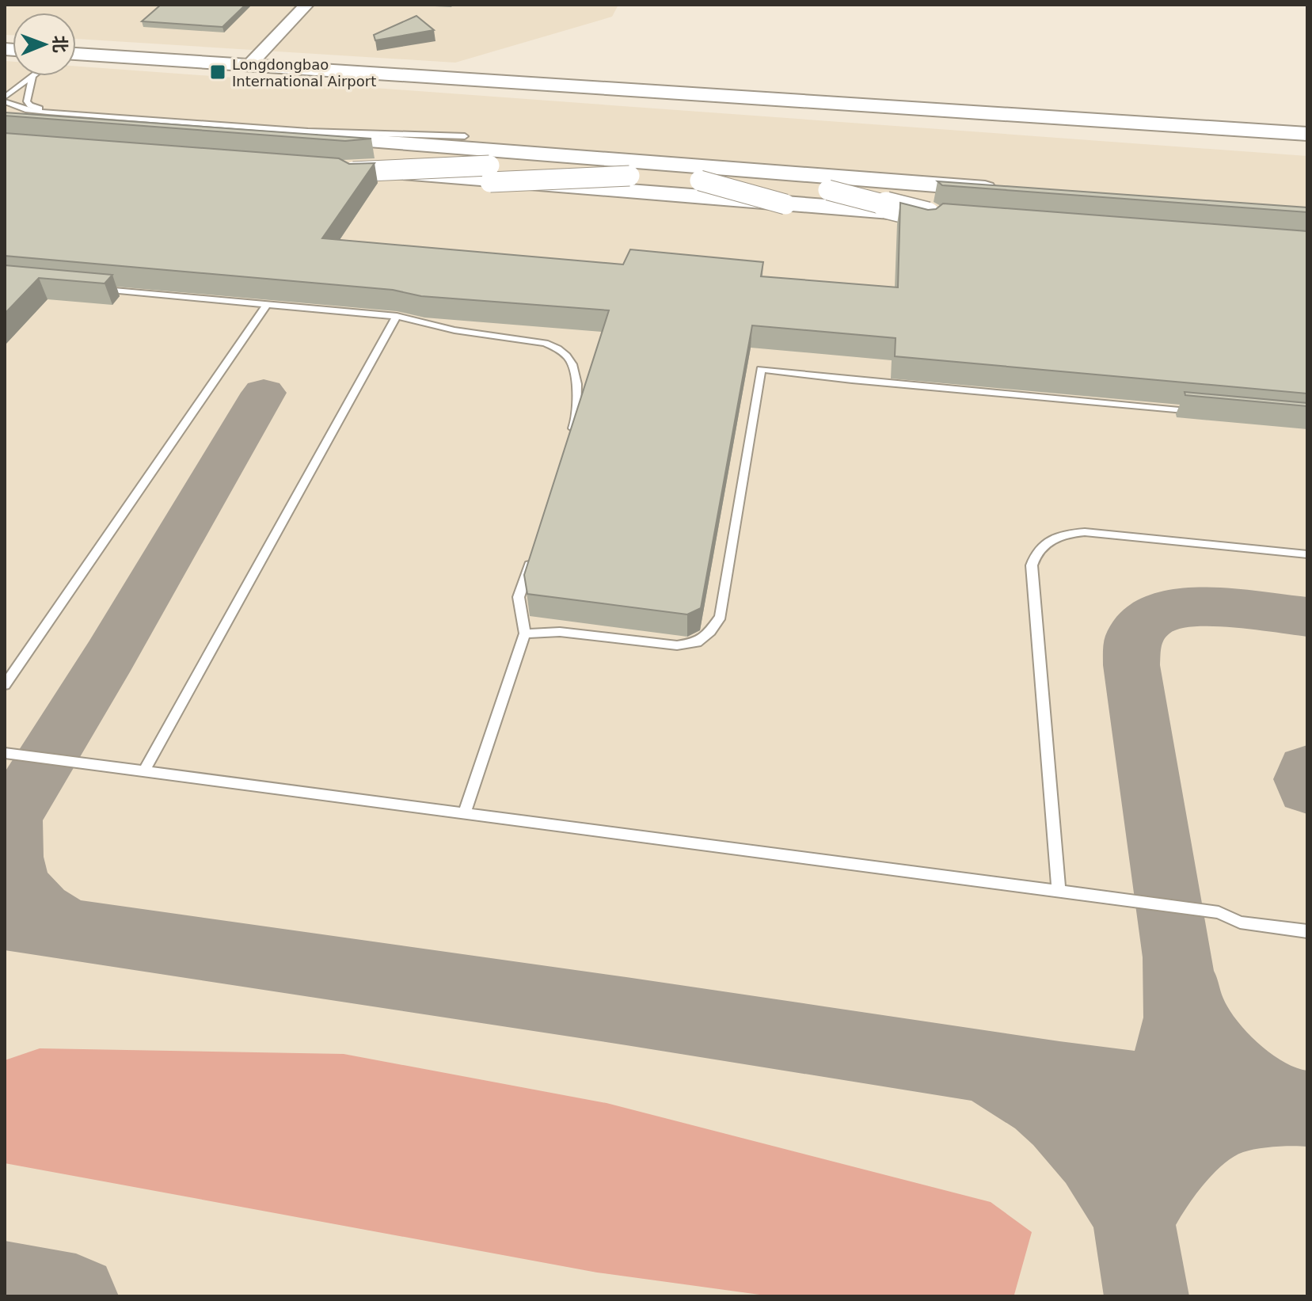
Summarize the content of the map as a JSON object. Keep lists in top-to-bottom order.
{
  "places": {
    "transit": ["Longdongbao International Airport"]
  },
  "north": "right"
}
